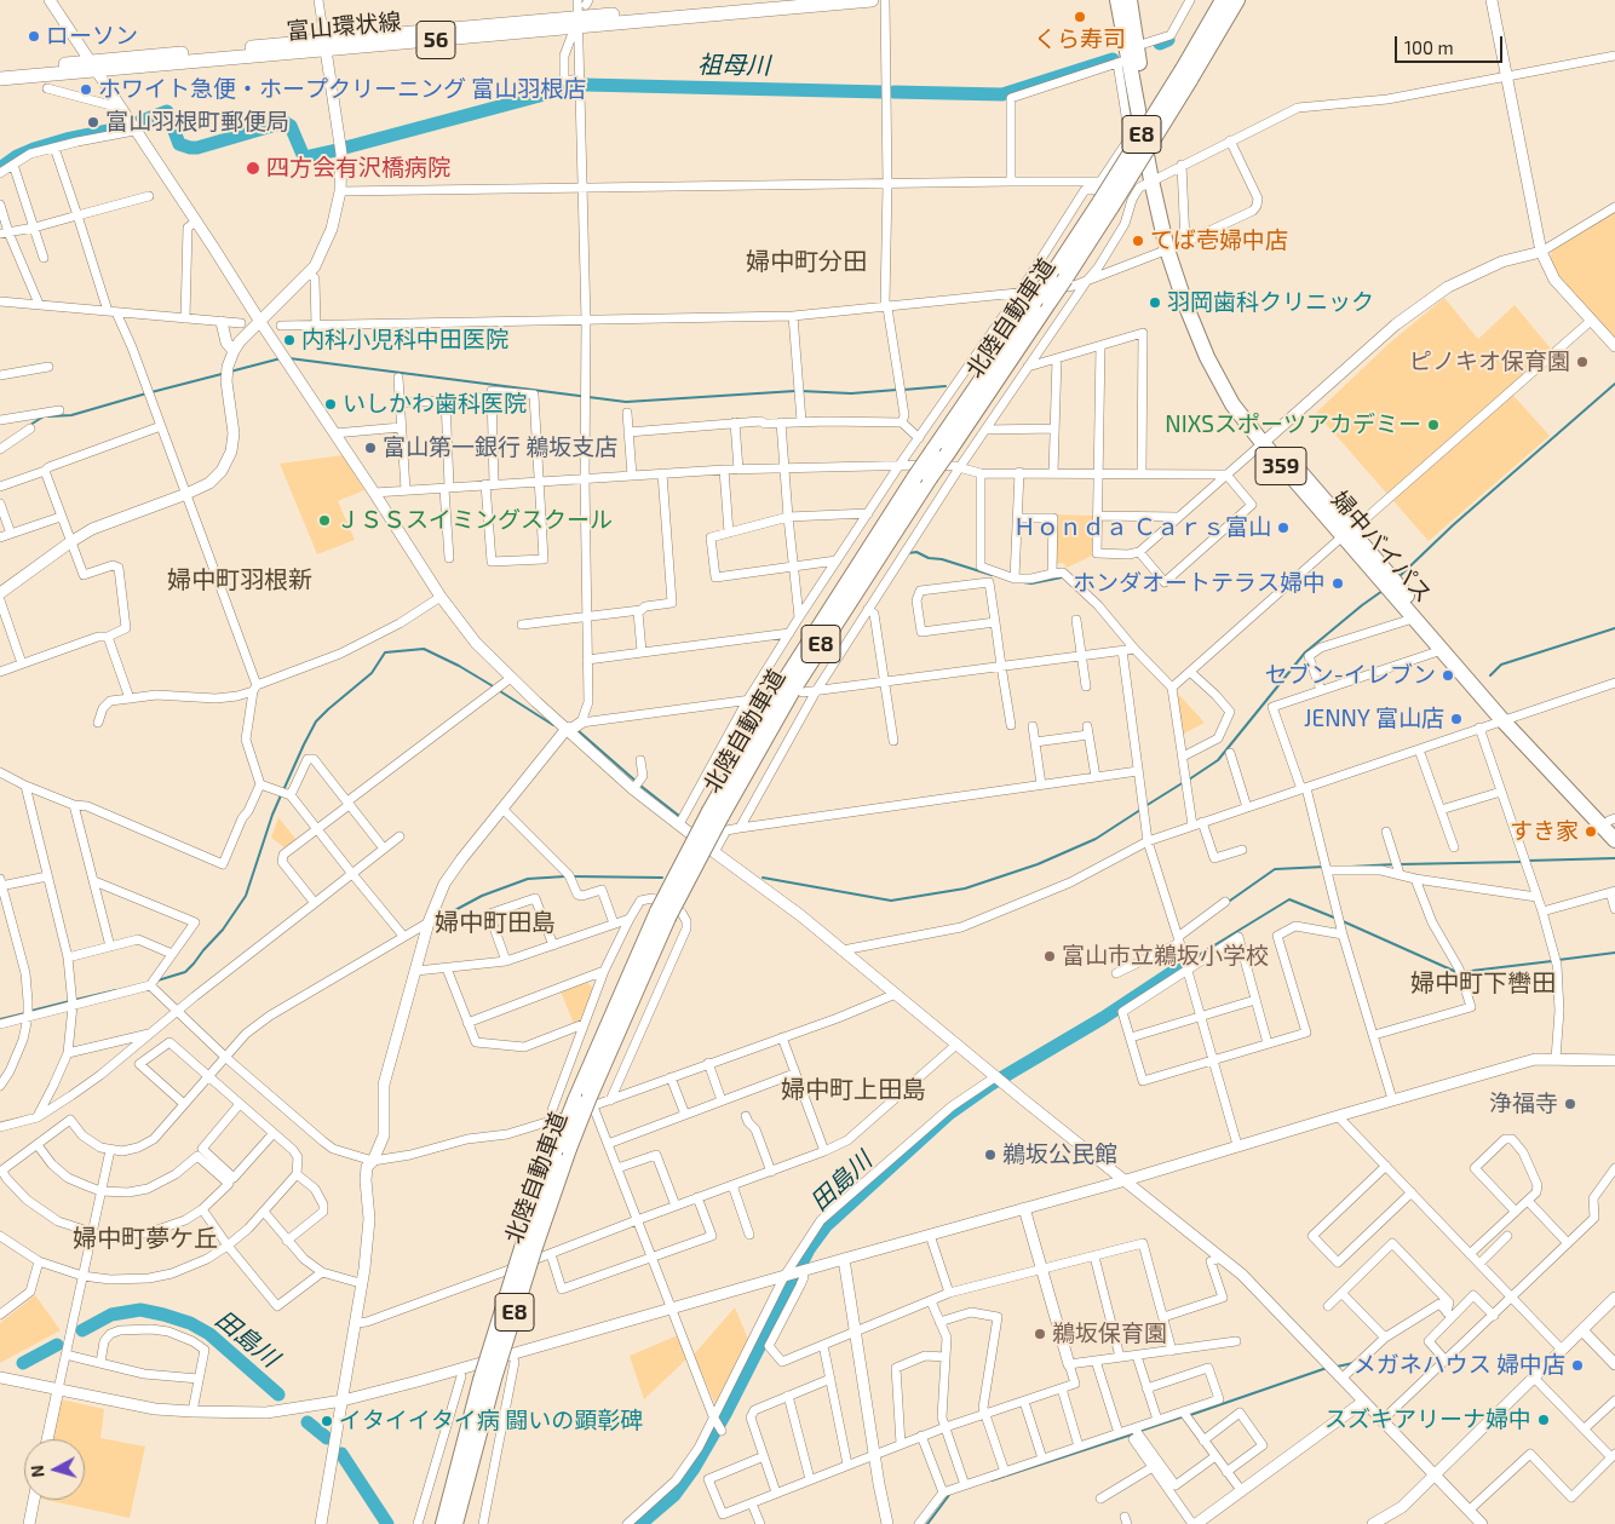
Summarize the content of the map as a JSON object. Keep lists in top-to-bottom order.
{
  "streets": {
    "highway": [
      "E8",
      "北陸自動車道",
      "359",
      "婦中バイパス"
    ],
    "main road": ["富山環状線", "56"]
  },
  "districts": [
    "婦中町分田",
    "婦中町羽根新",
    "婦中町田島",
    "婦中町下轡田",
    "婦中町上田島",
    "婦中町夢ケ丘"
  ],
  "water": ["祖母川", "田島川"],
  "places": [
    "くら寿司",
    "ローソン",
    "ホワイト急便・ホープクリーニング 富山羽根店",
    "富山羽根町郵便局",
    "四方会有沢橋病院",
    "てば壱婦中店",
    "羽岡歯科クリニック",
    "内科小児科中田医院",
    "ピノキオ保育園",
    "いしかわ歯科医院",
    "NIXSスポーツアカデミー",
    "富山第一銀行 鵜坂支店",
    "ＪＳＳスイミングスクール",
    "Ｈｏｎｄａ Ｃａｒｓ富山",
    "ホンダオートテラス婦中",
    "セブン-イレブン",
    "JENNY 富山店",
    "すき家",
    "富山市立鵜坂小学校",
    "浄福寺",
    "鵜坂公民館",
    "鵜坂保育園",
    "メガネハウス 婦中店",
    "スズキアリーナ婦中",
    "イタイイタイ病 闘いの顕彰碑"
  ],
  "scale_bar": "100 m",
  "north": "left"
}
